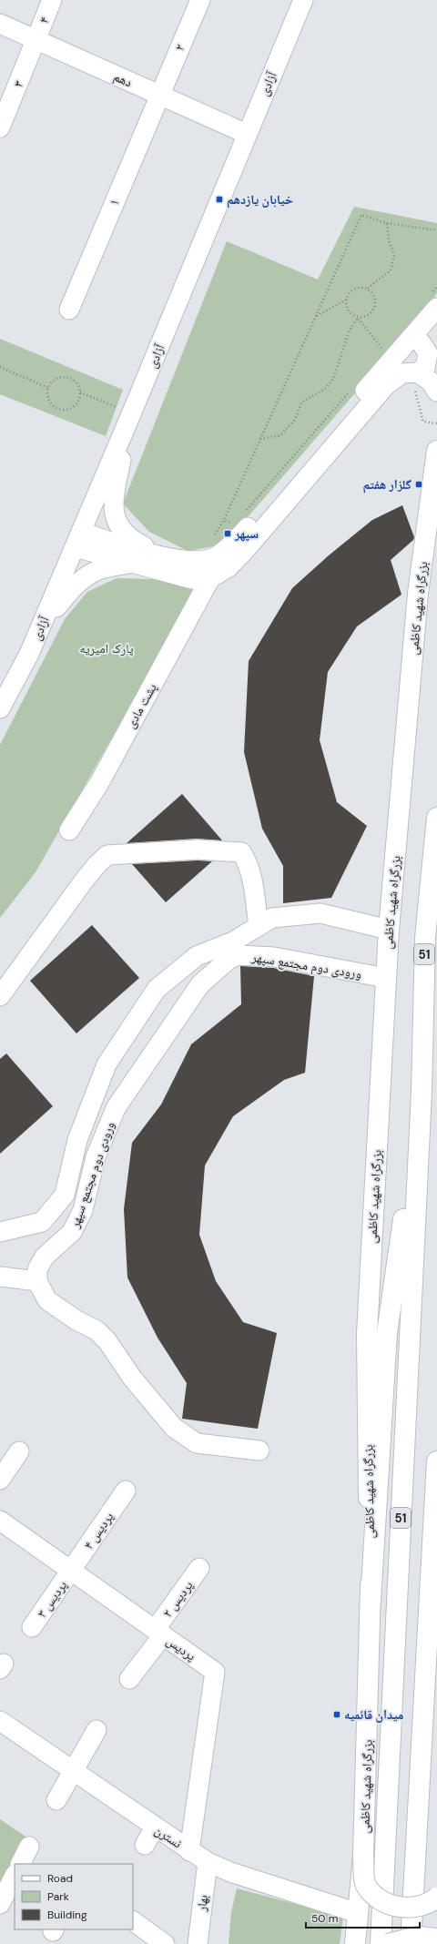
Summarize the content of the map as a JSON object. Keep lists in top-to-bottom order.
{
  "streets": {
    "main road": ["بزرگراه شهید کاظمی", "51"],
    "street": [
      "۴",
      "۲",
      "دهم",
      "۳",
      "آزادی",
      "۱",
      "پشت مادی",
      "ورودی دوم مجتمع سپهر",
      "پردیس ۴",
      "پردیس ۳",
      "پردیس ۲",
      "پردیس",
      "نسترن",
      "بهار"
    ]
  },
  "crossings": [
    ["۴", "دهم"],
    ["۴", "۳"],
    ["۲", "دهم"],
    ["۲", "۱"],
    ["دهم", "۳"],
    ["دهم", "آزادی"],
    ["دهم", "۱"],
    ["بزرگراه شهید کاظمی", "ورودی دوم مجتمع سپهر"],
    ["بزرگراه شهید کاظمی", "نسترن"],
    ["پردیس ۴", "پردیس ۳"],
    ["پردیس ۴", "پردیس"],
    ["پردیس ۳", "پردیس"],
    ["پردیس ۲", "پردیس"],
    ["پردیس", "نسترن"],
    ["نسترن", "بهار"]
  ],
  "parks": ["پارک امیریه"],
  "places": {
    "transit": [
      "خیابان یازدهم",
      "گلزار هفتم",
      "سپهر",
      "میدان قائمیه"
    ]
  },
  "legend": ["Road", "Park", "Building"],
  "scale_bar": "50 m"
}
